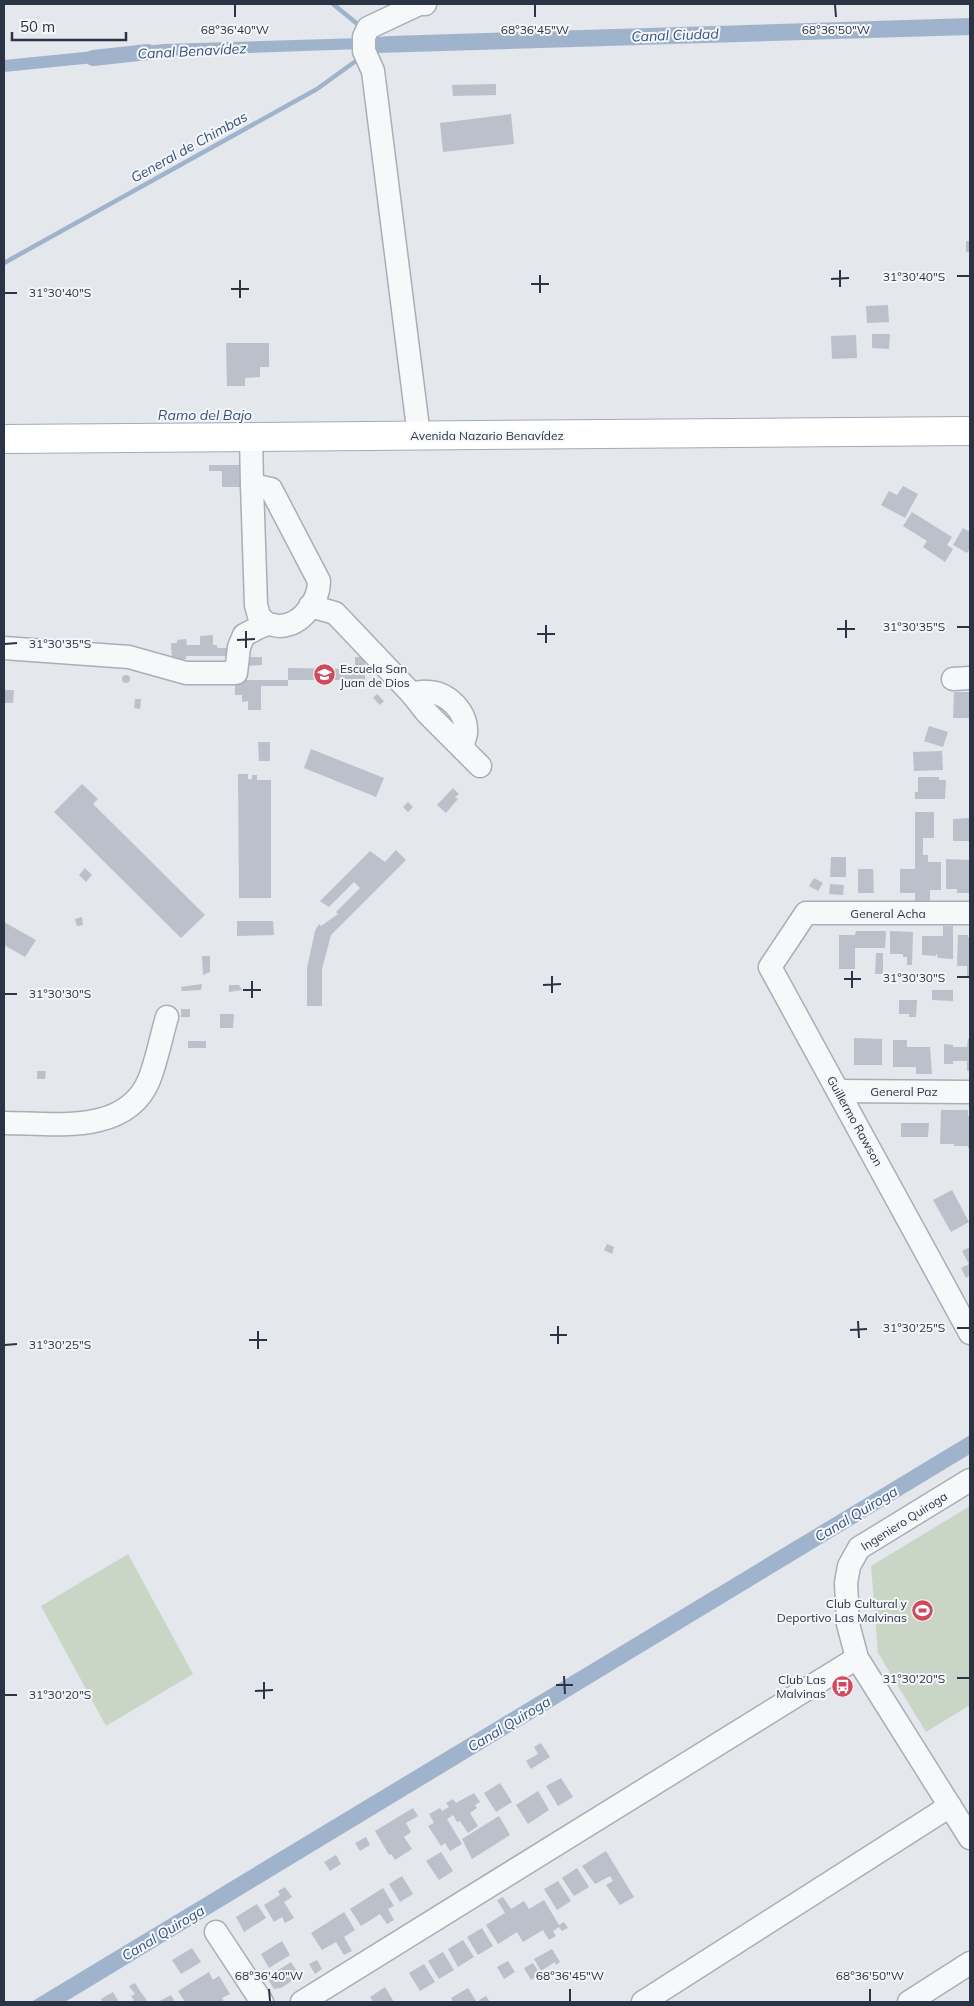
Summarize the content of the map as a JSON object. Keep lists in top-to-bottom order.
{
  "streets": {
    "main road": ["Avenida Nazario Benavídez"],
    "street": [
      "General Acha",
      "General Paz",
      "Guillermo Rawson",
      "Ingeniero Quiroga"
    ]
  },
  "crossings": [
    ["General Acha", "Guillermo Rawson"],
    ["General Paz", "Guillermo Rawson"]
  ],
  "water": [
    "Canal Ciudad",
    "Canal Benavídez",
    "General de Chimbas",
    "Ramo del Bajo",
    "Canal Quiroga"
  ],
  "places": {
    "school or university": ["Escuela San Juan de Dios"],
    "sports": ["Club Cultural y Deportivo Las Malvinas"],
    "bus stop": ["Club Las Malvinas"]
  },
  "scale_bar": "50 m",
  "coordinates": [
    "68°36'40\"W",
    "68°36'45\"W",
    "68°36'50\"W",
    "31°30'40\"S",
    "31°30'35\"S",
    "31°30'30\"S",
    "31°30'25\"S",
    "31°30'20\"S"
  ]
}
